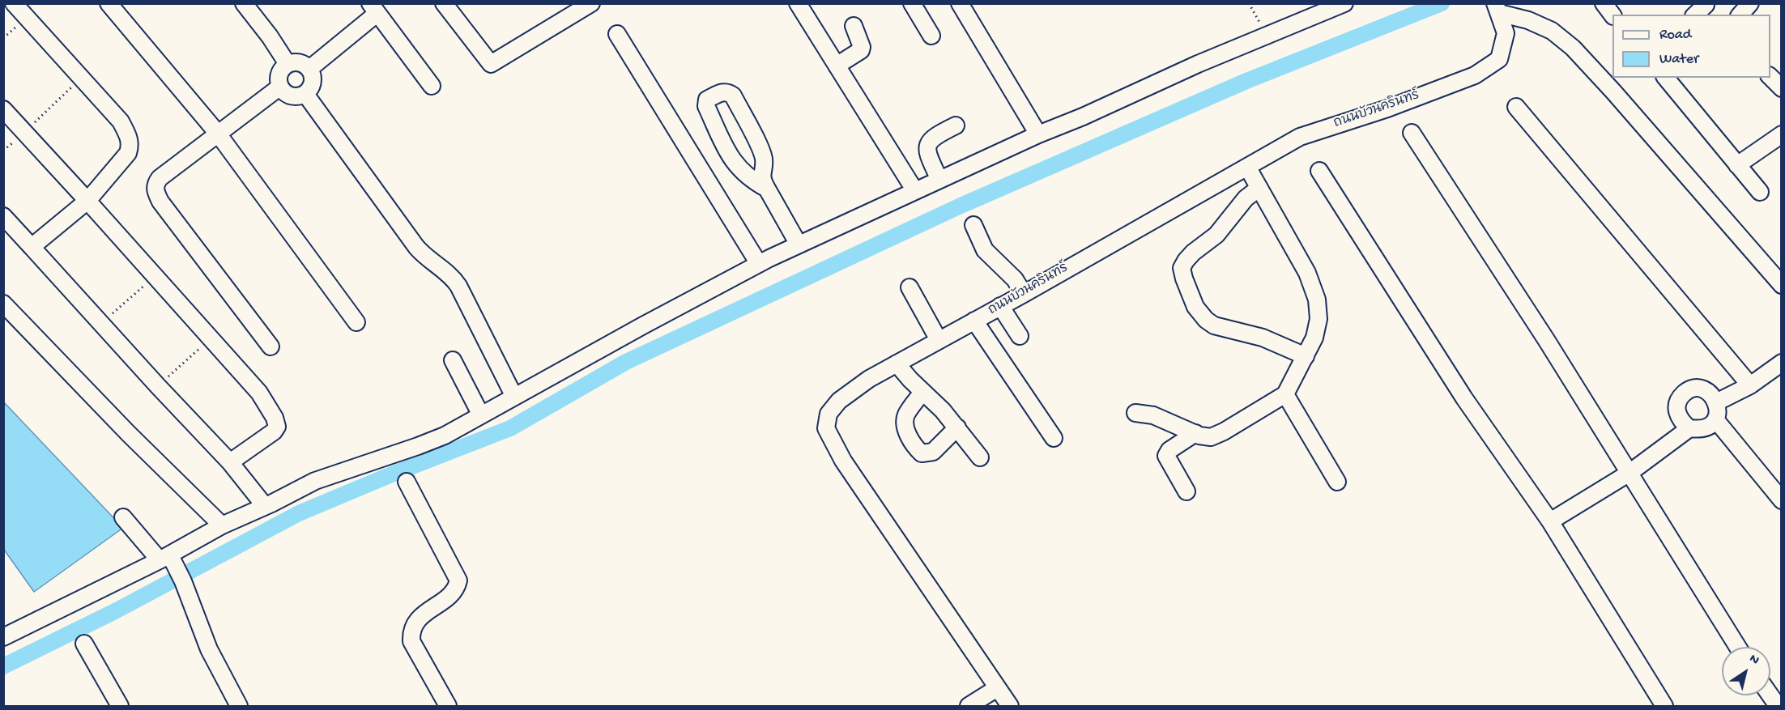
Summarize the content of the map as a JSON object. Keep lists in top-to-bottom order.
{
  "streets": {
    "street": ["ถนนบัวนครินทร์"]
  },
  "legend": ["Road", "Water"],
  "north": "top right"
}
